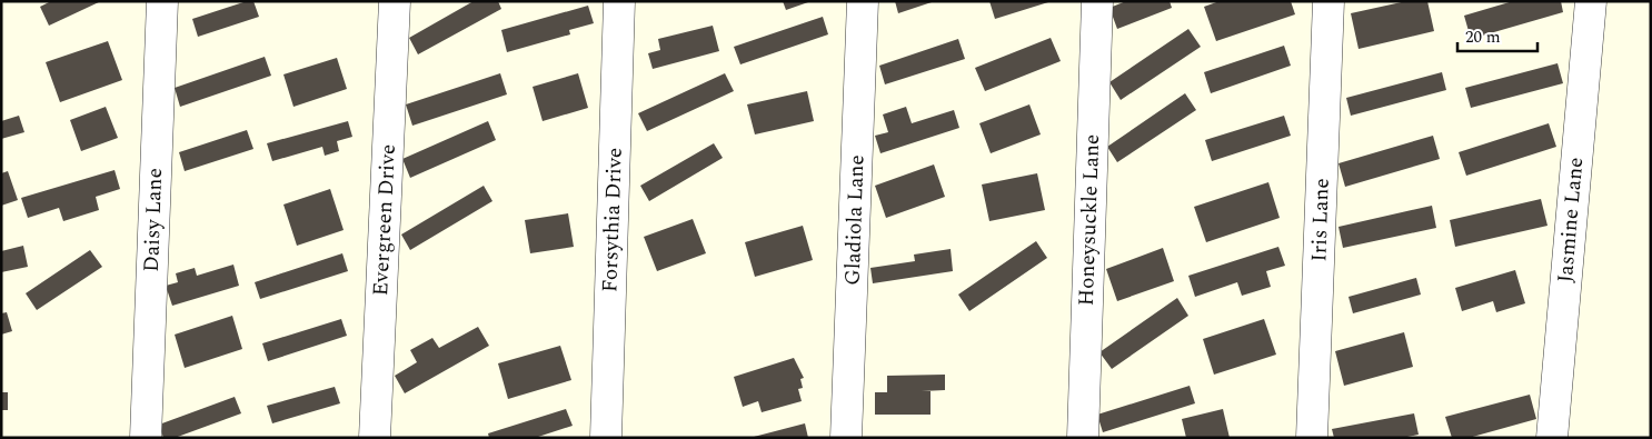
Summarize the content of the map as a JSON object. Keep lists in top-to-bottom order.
{
  "streets": {
    "street": [
      "Daisy Lane",
      "Evergreen Drive",
      "Forsythia Drive",
      "Gladiola Lane",
      "Honeysuckle Lane",
      "Iris Lane",
      "Jasmine Lane"
    ]
  },
  "scale_bar": "20 m"
}
